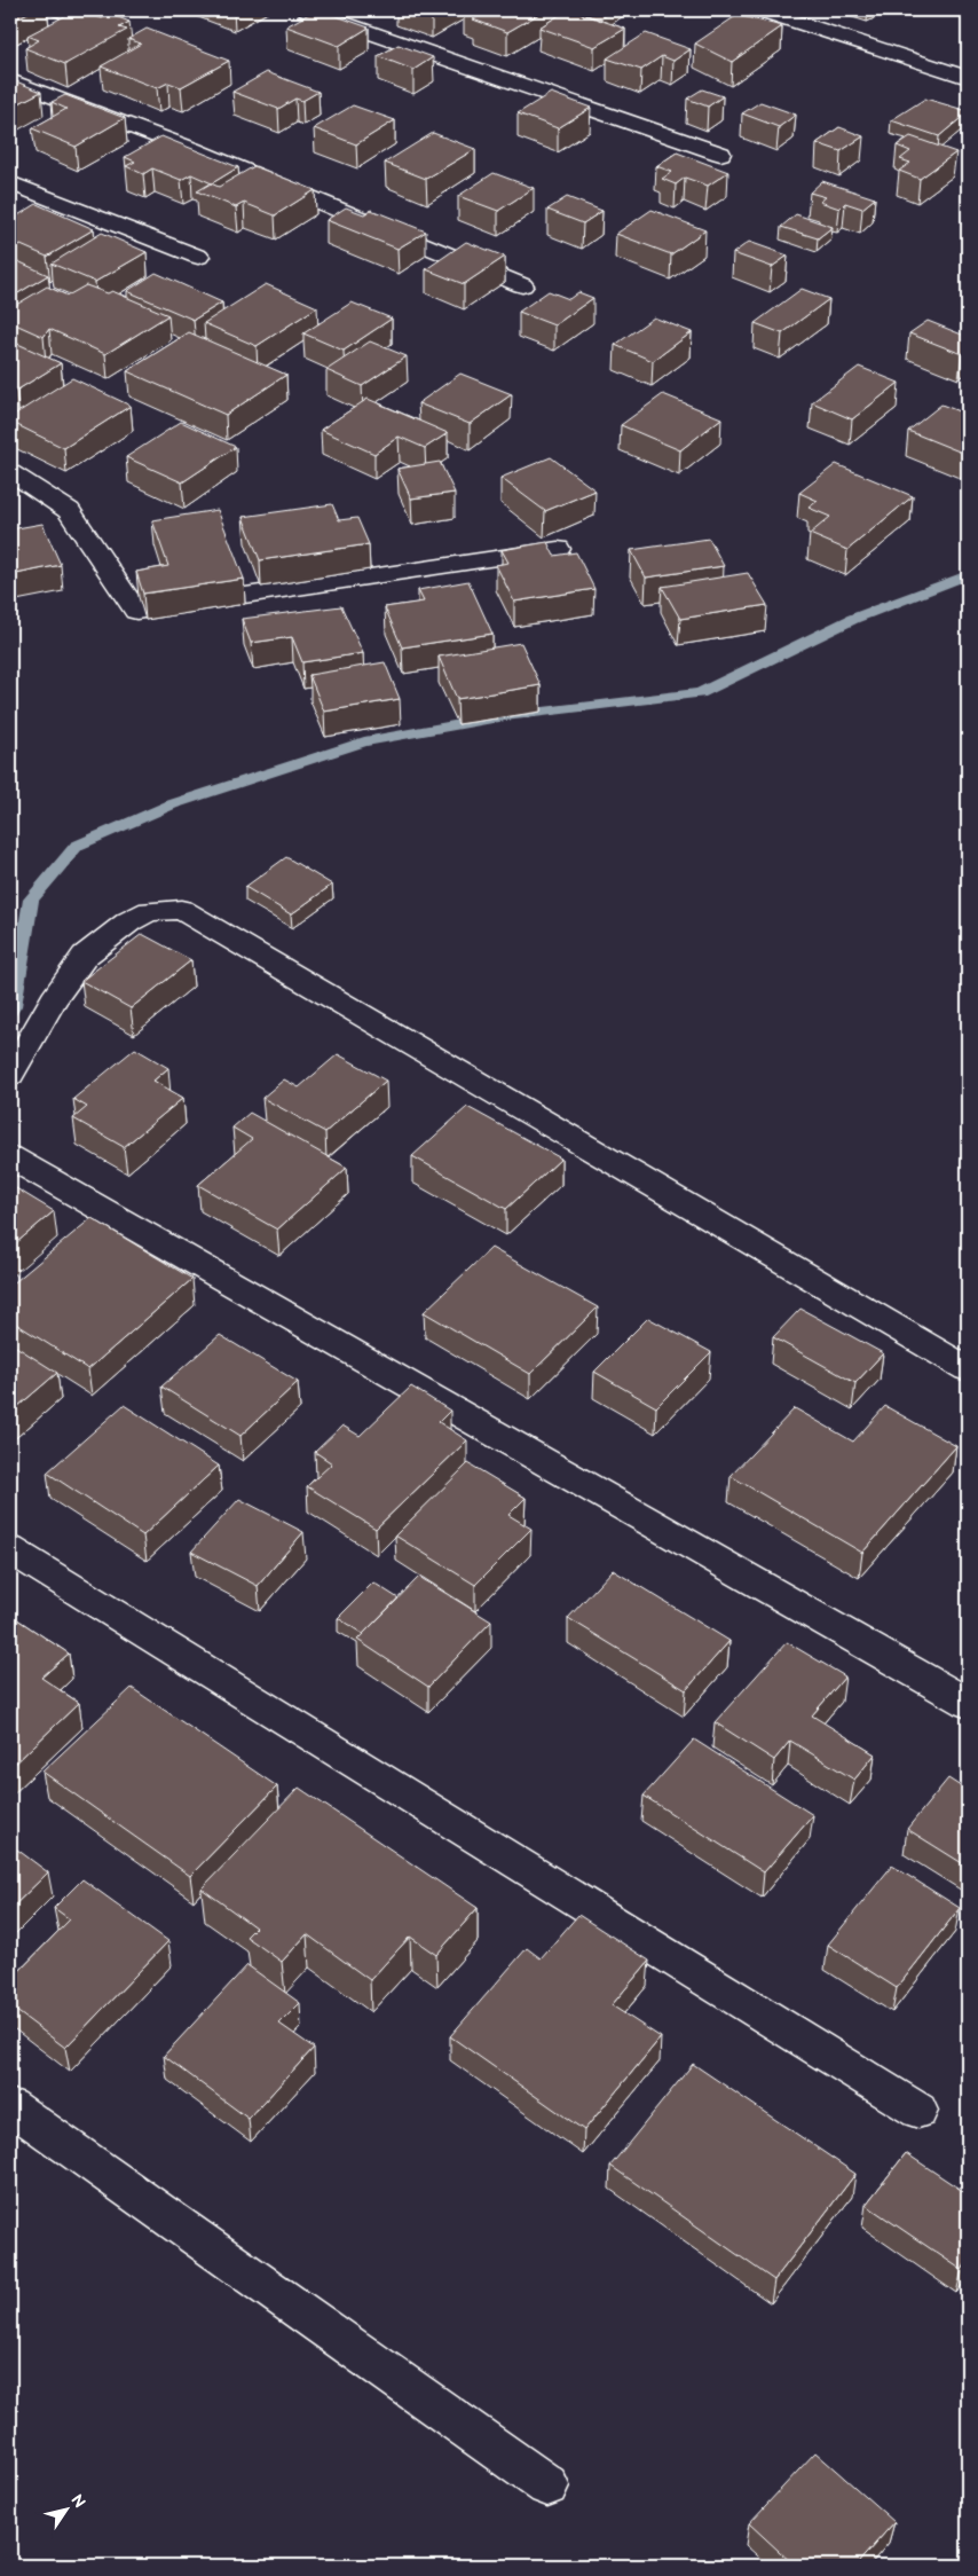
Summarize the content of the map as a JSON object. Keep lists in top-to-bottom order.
{
  "north": "top right"
}
